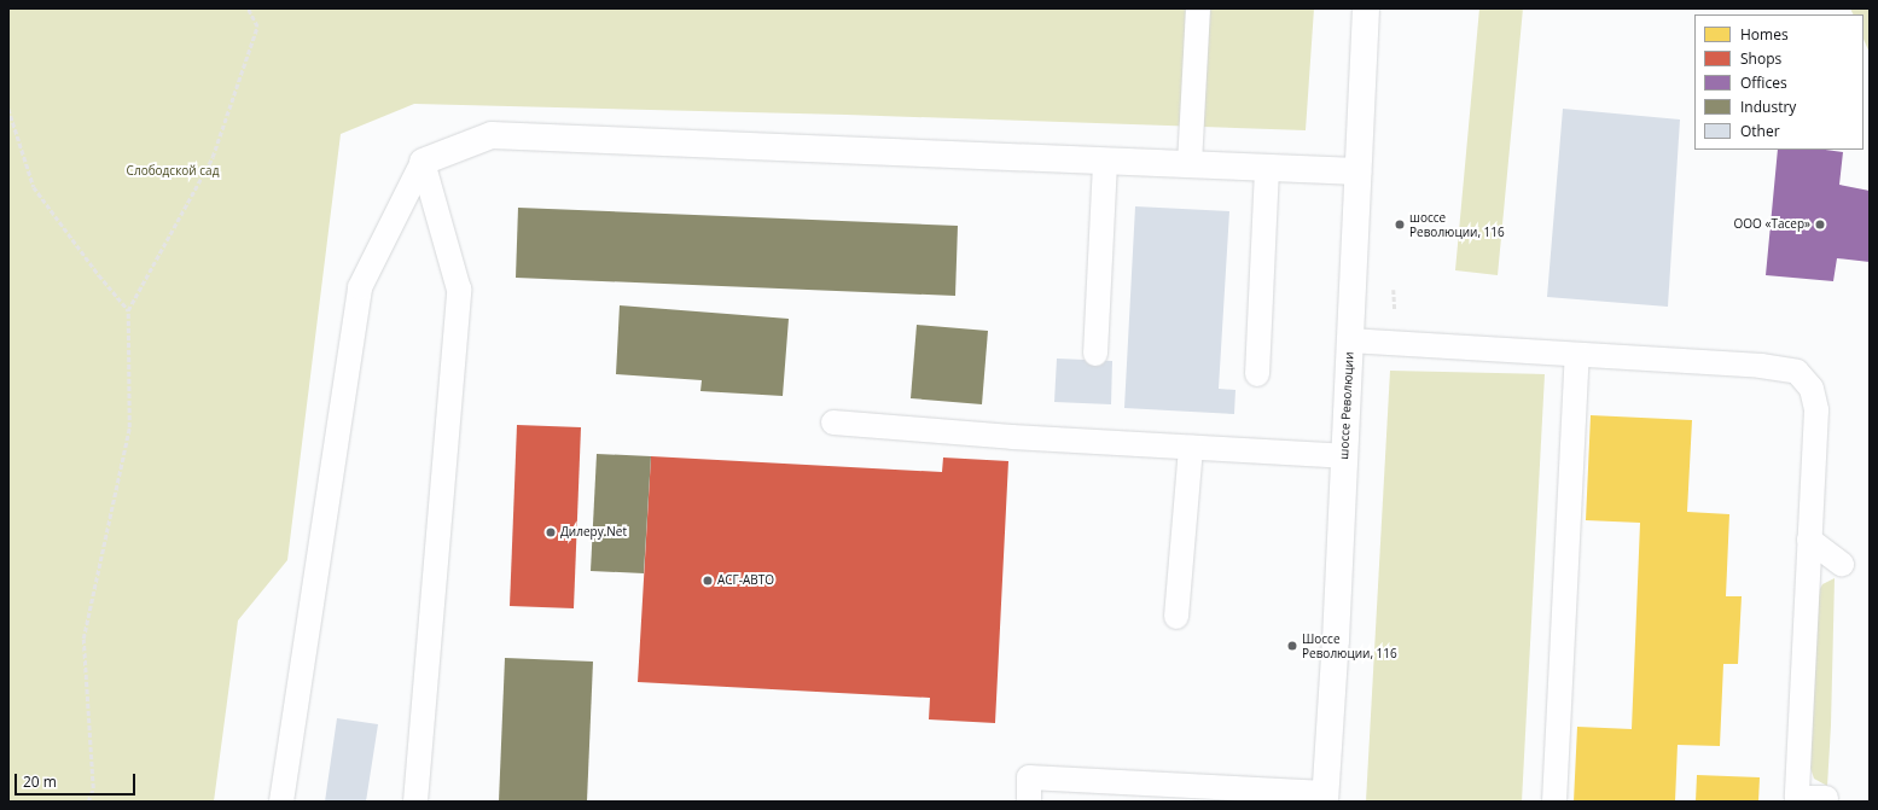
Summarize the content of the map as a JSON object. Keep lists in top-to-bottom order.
{
  "streets": {
    "street": ["шоссе Революции"]
  },
  "parks": ["Слободской сад"],
  "places": [
    "шоссе Революции, 116",
    "ООО «Тасер»",
    "Дилеру.Net",
    "АСГ-АВТО",
    "Шоссе Революции, 116"
  ],
  "legend": [
    "Homes",
    "Shops",
    "Offices",
    "Industry",
    "Other"
  ],
  "scale_bar": "20 m"
}
